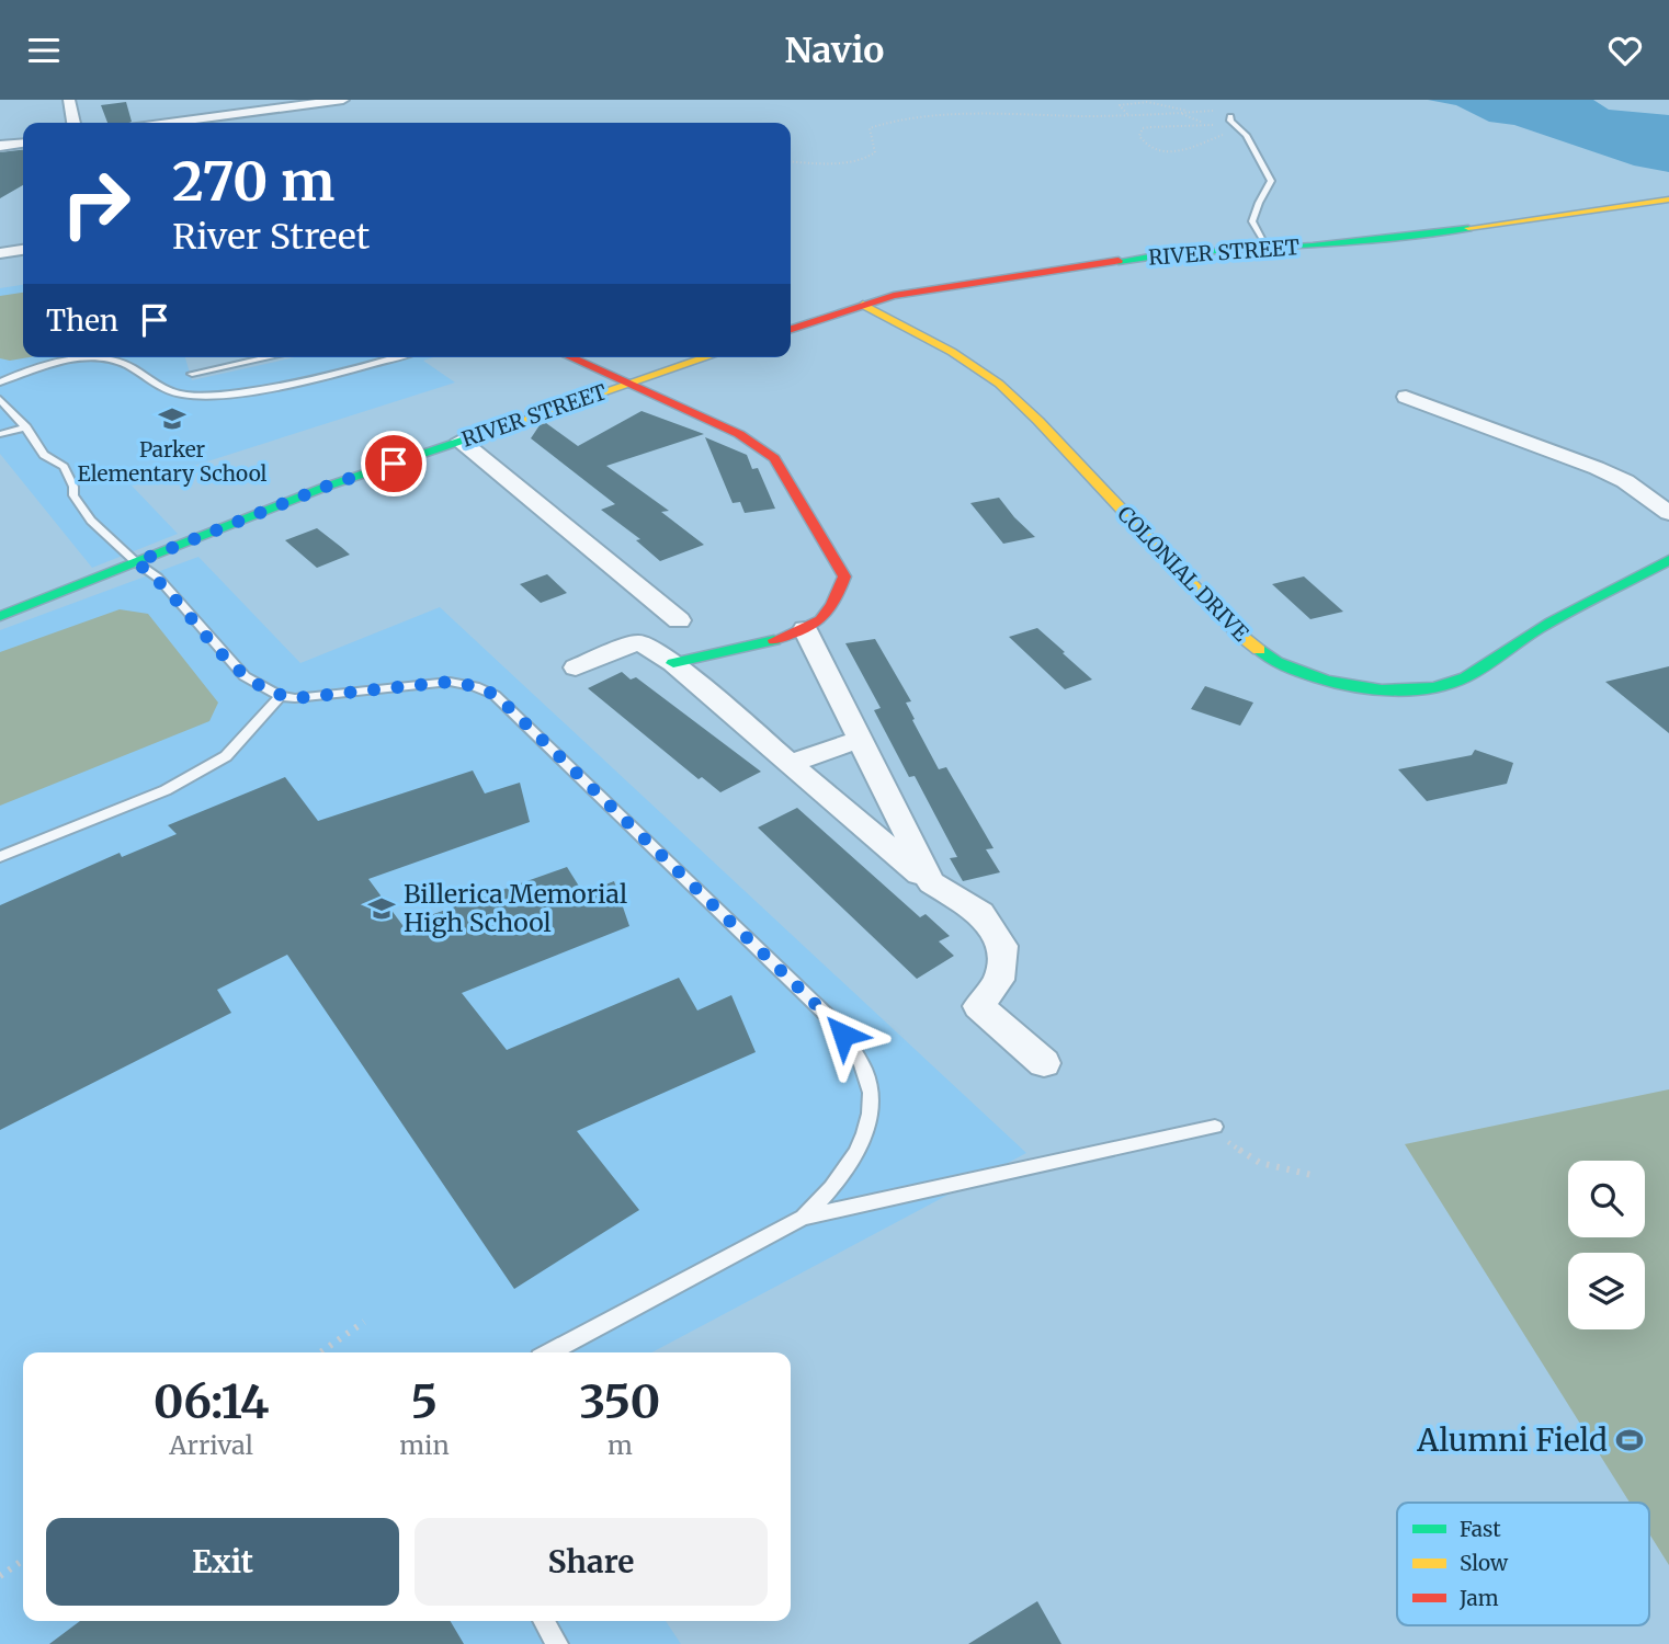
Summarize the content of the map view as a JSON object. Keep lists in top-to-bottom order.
{
  "streets": {
    "main road": ["RIVER STREET", "COLONIAL DRIVE"]
  },
  "crossings": [
    ["RIVER STREET", "COLONIAL DRIVE"]
  ],
  "places": {
    "school or university": ["Parker Elementary School", "Billerica Memorial High School"],
    "sports": ["Alumni Field"]
  },
  "legend": ["Fast", "Slow", "Jam"],
  "page": {
    "header": "Navio",
    "turn": ["270 m", "River Street"],
    "then": "Then",
    "eta": [
      "06:14",
      "Arrival",
      "5",
      "min",
      "350",
      "m"
    ],
    "buttons": ["Exit", "Share"]
  }
}
